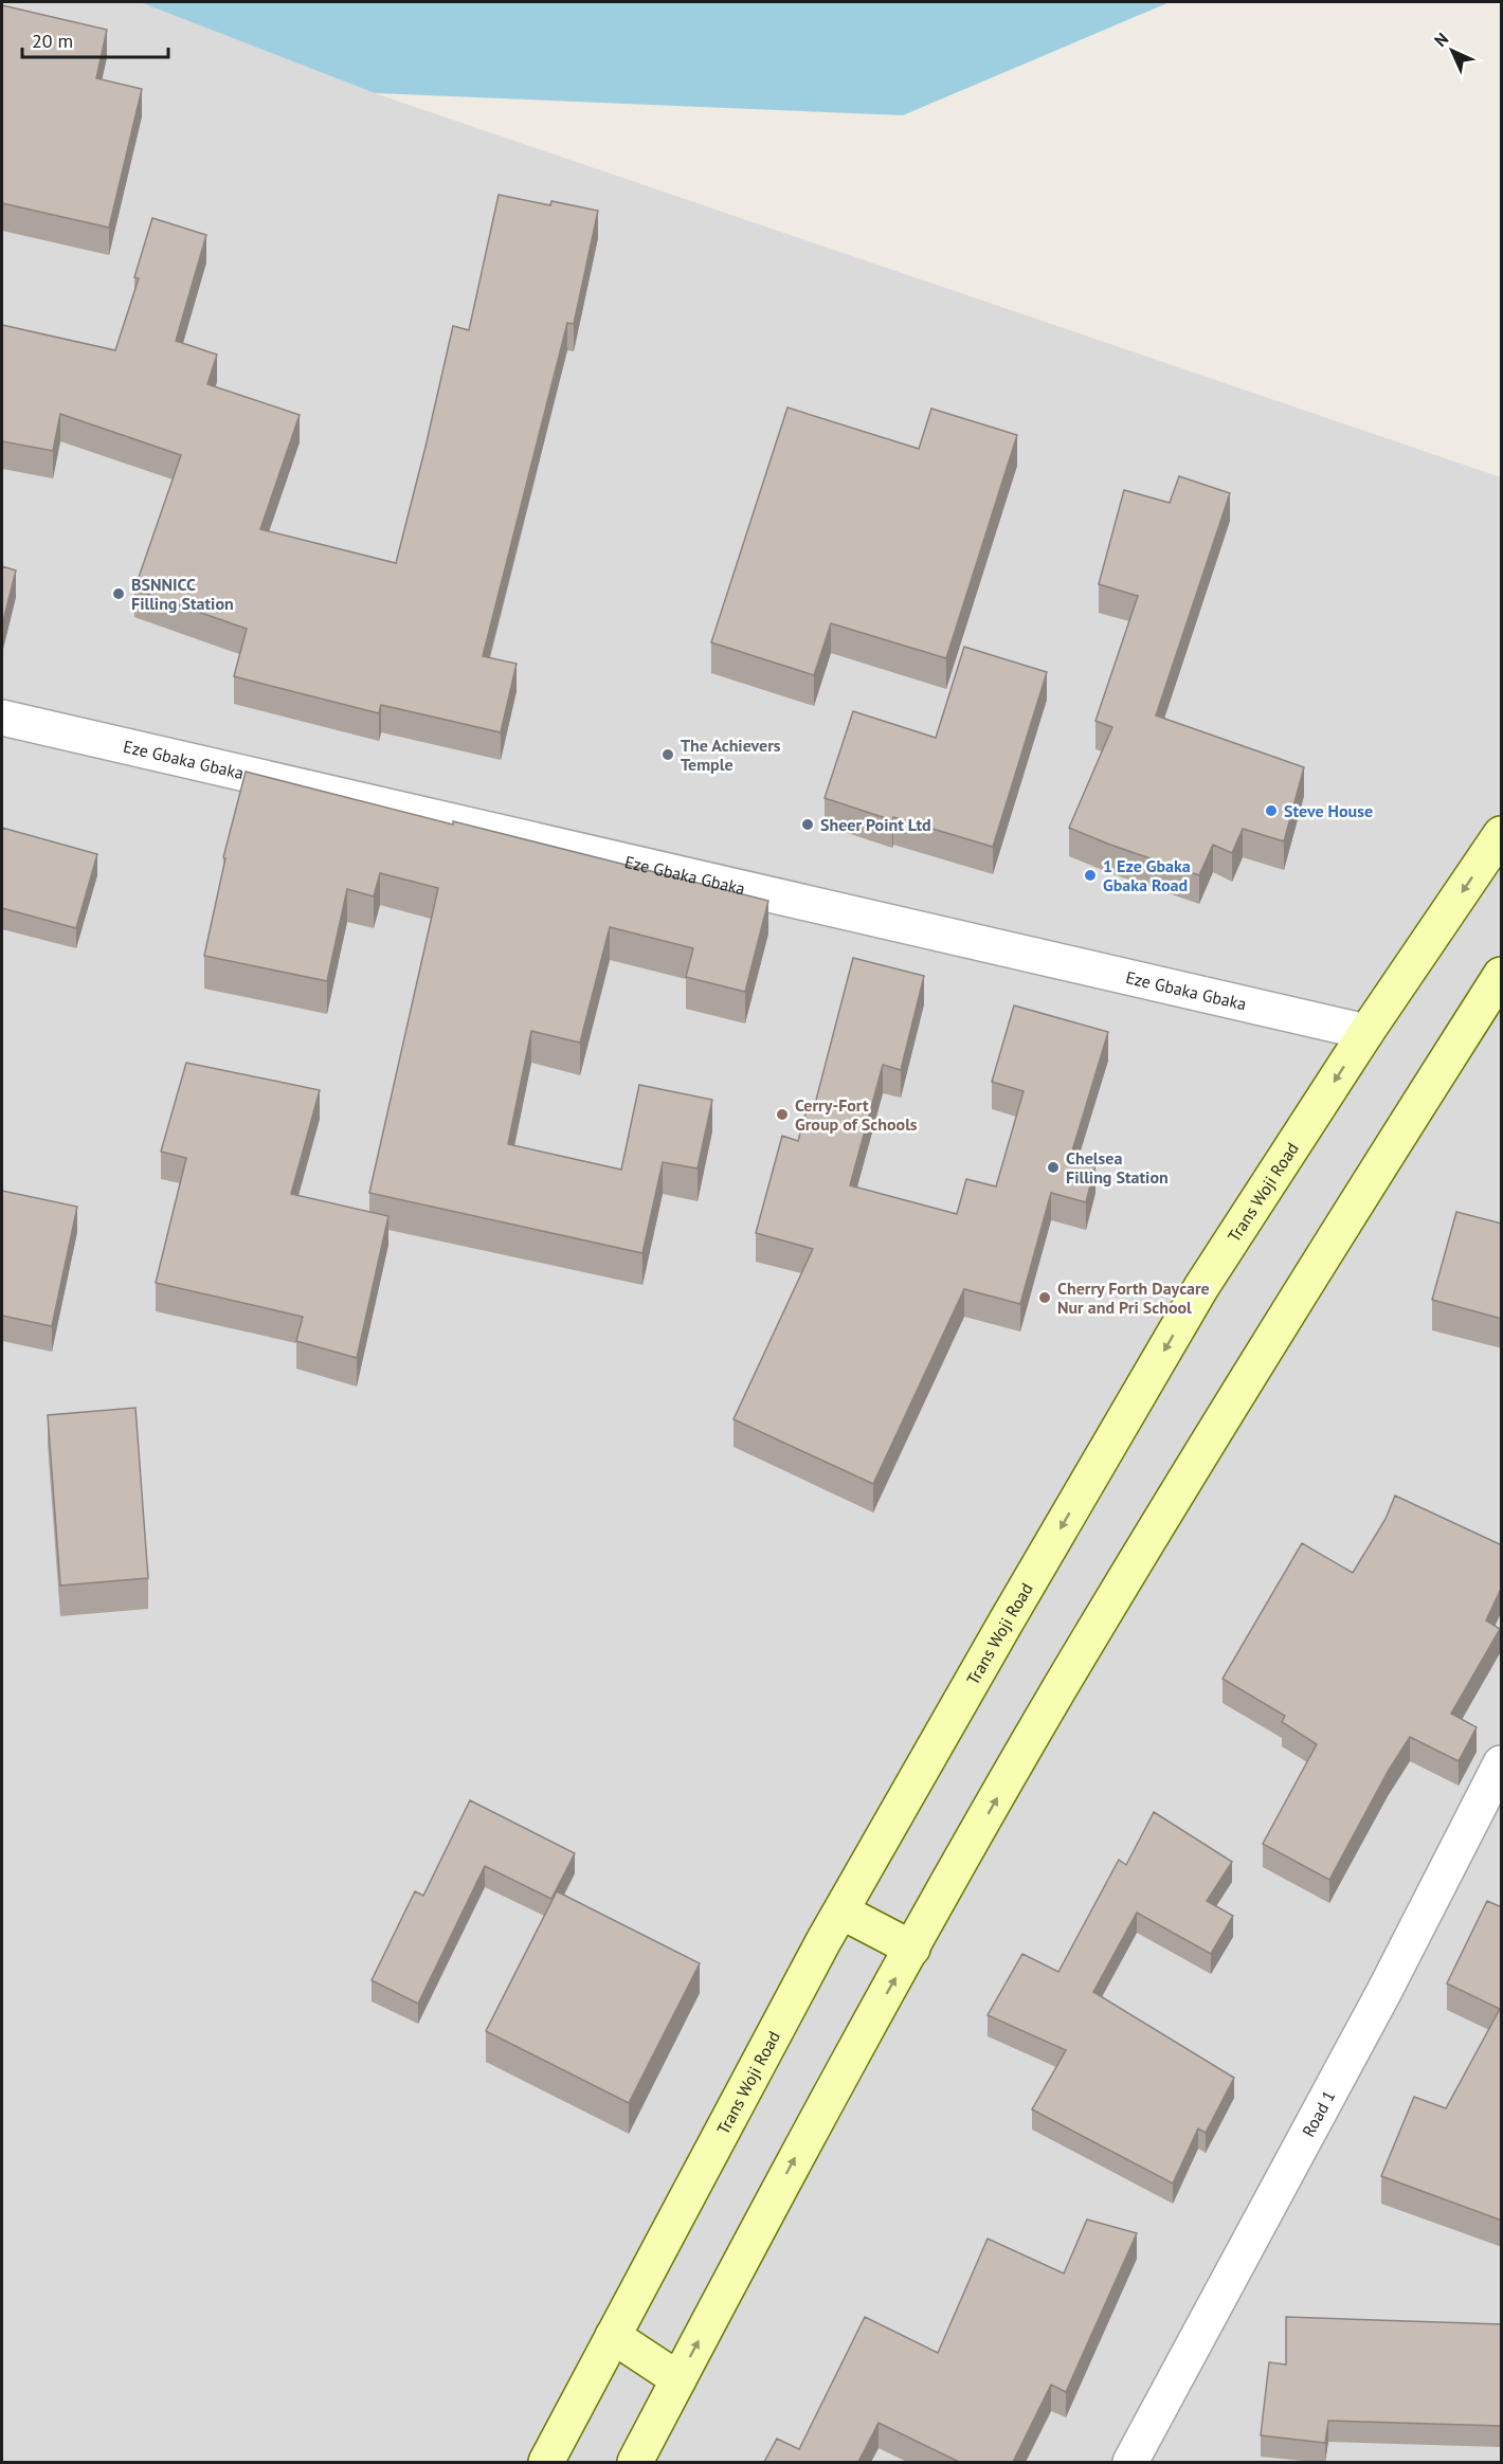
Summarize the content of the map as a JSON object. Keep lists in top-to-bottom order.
{
  "streets": {
    "main road": ["Trans Woji Road"],
    "street": ["Eze Gbaka Gbaka", "Road 1"]
  },
  "crossings": [
    ["Eze Gbaka Gbaka", "Trans Woji Road"]
  ],
  "places": [
    "BSNNICC Filling Station",
    "The Achievers Temple",
    "Steve House",
    "Sheer Point Ltd",
    "1 Eze Gbaka Gbaka Road",
    "Cerry-Fort Group of Schools",
    "Chelsea Filling Station",
    "Cherry Forth Daycare Nur and Pri School"
  ],
  "scale_bar": "20 m",
  "north": "top left"
}
